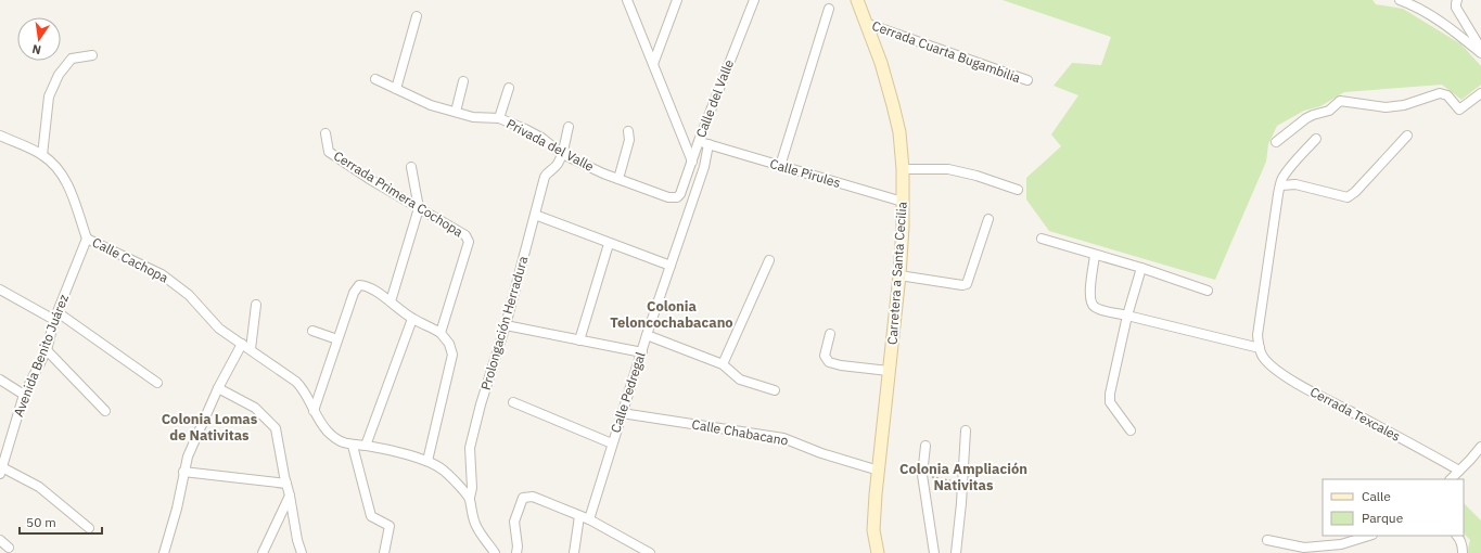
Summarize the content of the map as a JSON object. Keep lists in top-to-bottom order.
{
  "streets": {
    "main road": ["Carretera a Santa Cecilia"],
    "street": [
      "Cerrada Cuarta Bugambilia",
      "Calle del Valle",
      "Privada del Valle",
      "Calle Pirules",
      "Cerrada Primera Cochopa",
      "Calle Cachopa",
      "Prolongación Herradura",
      "Avenida Benito Juárez",
      "Calle Pedregal",
      "Cerrada Texcales",
      "Calle Chabacano"
    ]
  },
  "crossings": [
    ["Cerrada Cuarta Bugambilia", "Carretera a Santa Cecilia"],
    ["Calle del Valle", "Privada del Valle"],
    ["Calle del Valle", "Calle Pirules"],
    ["Privada del Valle", "Prolongación Herradura"],
    ["Calle Pirules", "Carretera a Santa Cecilia"],
    ["Calle Pirules", "Calle Pedregal"],
    ["Calle Cachopa", "Avenida Benito Juárez"],
    ["Carretera a Santa Cecilia", "Calle Chabacano"],
    ["Calle Pedregal", "Calle Chabacano"]
  ],
  "districts": ["Colonia Teloncochabacano", "Colonia Lomas de Nativitas", "Colonia Ampliación Nativitas"],
  "legend": ["Calle", "Parque"],
  "scale_bar": "50 m",
  "north": "bottom"
}
